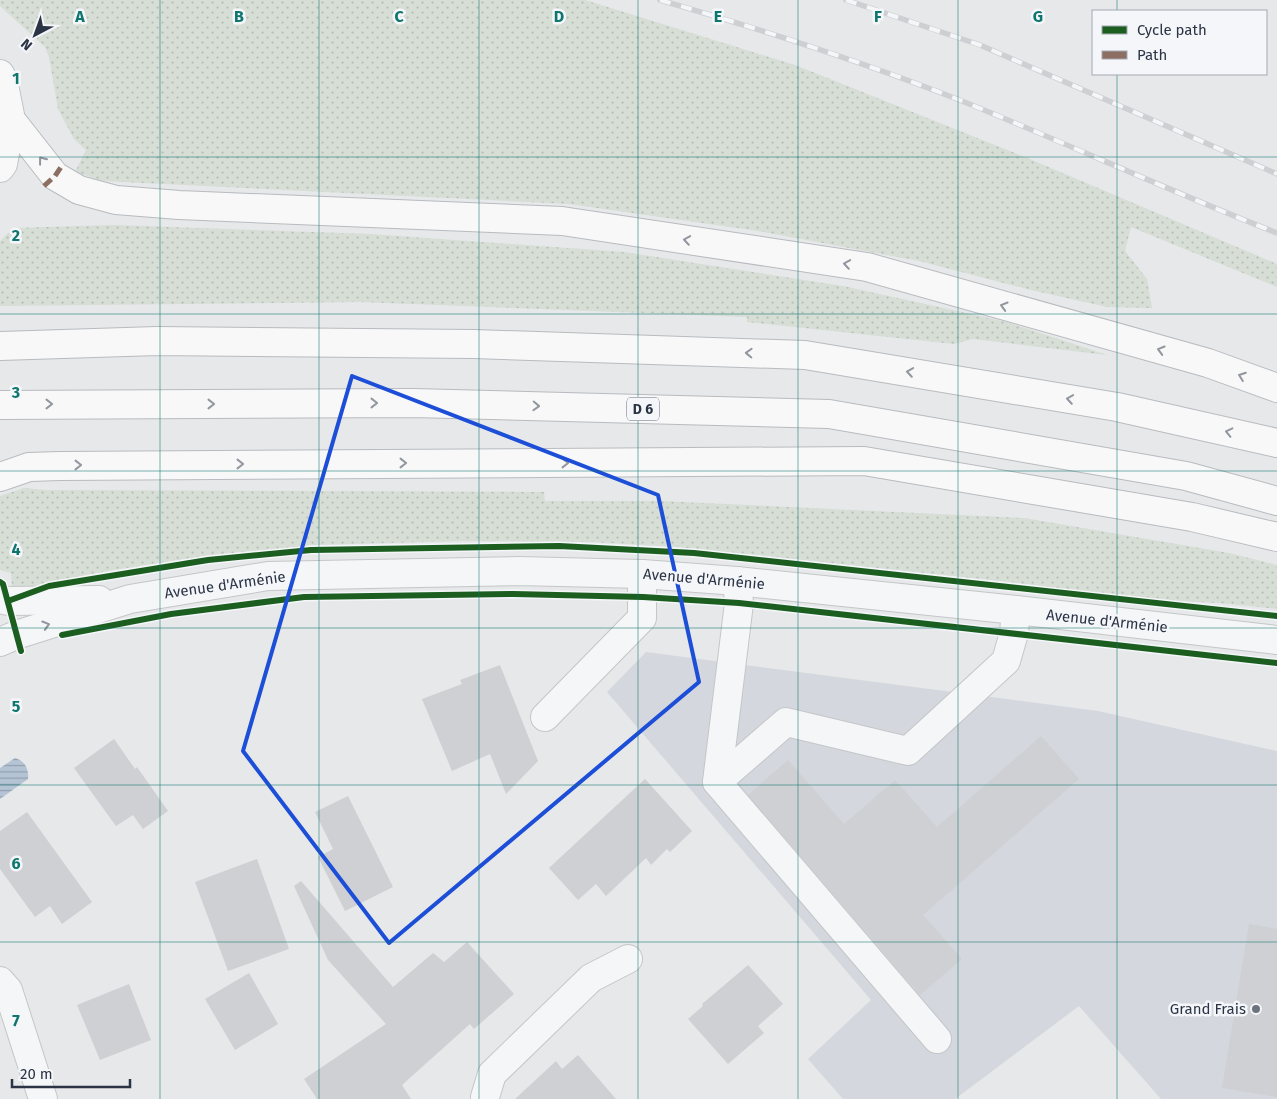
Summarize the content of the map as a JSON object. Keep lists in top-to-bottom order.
{
  "streets": {
    "main road": ["D 6"],
    "street": ["Avenue d'Arménie"]
  },
  "places": ["Grand Frais"],
  "legend": ["Cycle path", "Path"],
  "scale_bar": "20 m",
  "north": "bottom left",
  "grid": {
    "columns": [
      "A",
      "B",
      "C",
      "D",
      "E",
      "F",
      "G"
    ],
    "rows": [
      "1",
      "2",
      "3",
      "4",
      "5",
      "6",
      "7"
    ]
  }
}
